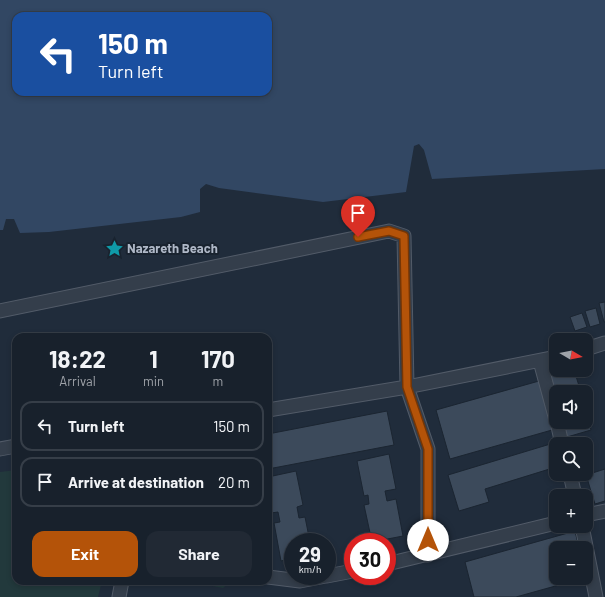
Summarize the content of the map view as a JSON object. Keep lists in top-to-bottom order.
{
  "places": {
    "place": ["Nazareth Beach"]
  },
  "north": "right",
  "page": {
    "turn": ["150 m", "Turn left"],
    "map_buttons": ["+", "−"],
    "eta": [
      "18:22",
      "Arrival",
      "1",
      "min",
      "170",
      "m"
    ],
    "list": [
      {
        "name": "Turn left",
        "value": "150 m"
      },
      {
        "name": "Arrive at destination",
        "value": "20 m"
      }
    ],
    "buttons": ["Exit", "Share"],
    "speed": "29 km/h",
    "limit": "30"
  }
}
